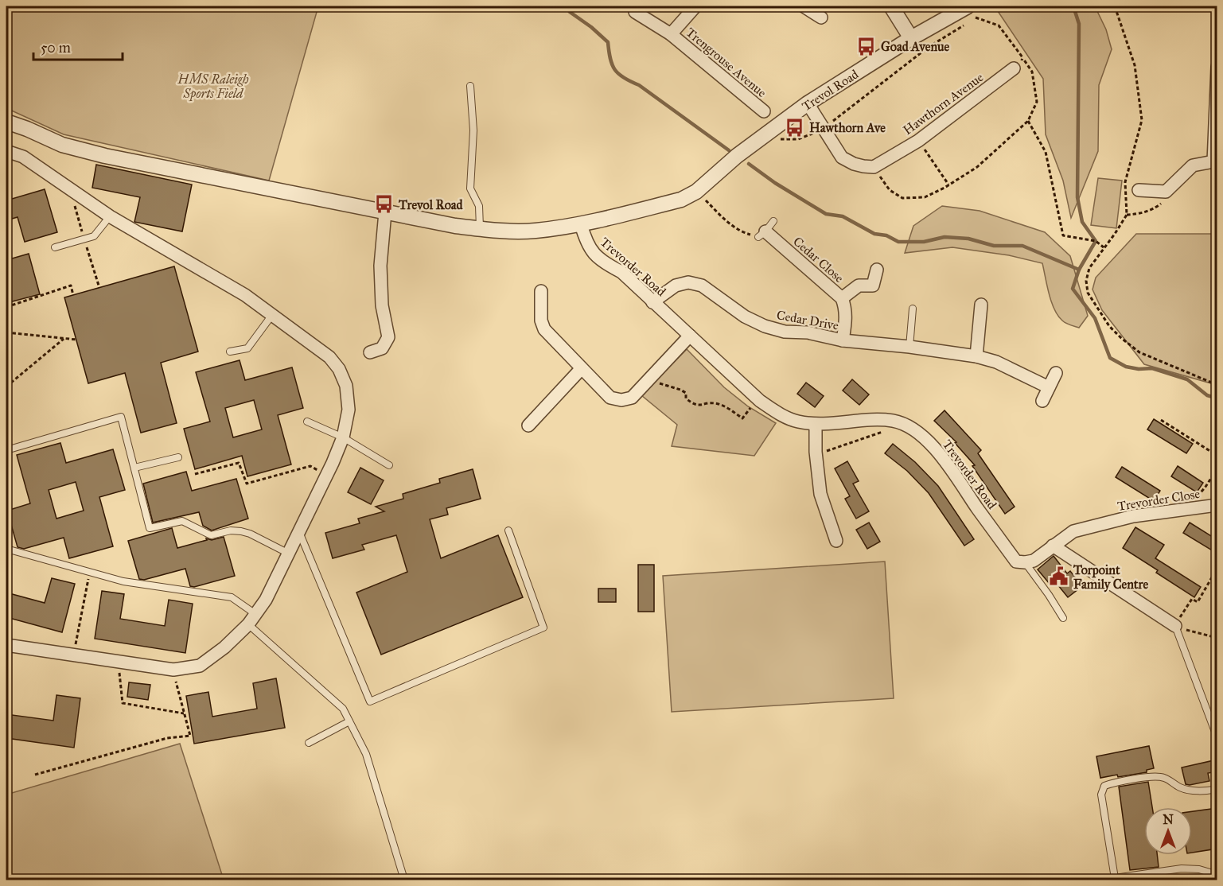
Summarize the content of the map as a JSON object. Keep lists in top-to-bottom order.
{
  "streets": {
    "street": [
      "Trengrouse Avenue",
      "Trevol Road",
      "Hawthorn Avenue",
      "Cedar Close",
      "Trevorder Road",
      "Cedar Drive",
      "Trevorder Close"
    ]
  },
  "crossings": [
    ["Trevol Road", "Trevorder Road"],
    ["Cedar Close", "Cedar Drive"],
    ["Trevorder Road", "Cedar Drive"]
  ],
  "parks": ["HMS Raleigh Sports Field"],
  "places": {
    "bus stop": ["Goad Avenue", "Hawthorn Ave", "Trevol Road"],
    "public building": ["Torpoint Family Centre"]
  },
  "scale_bar": "50 m",
  "north": "top"
}
